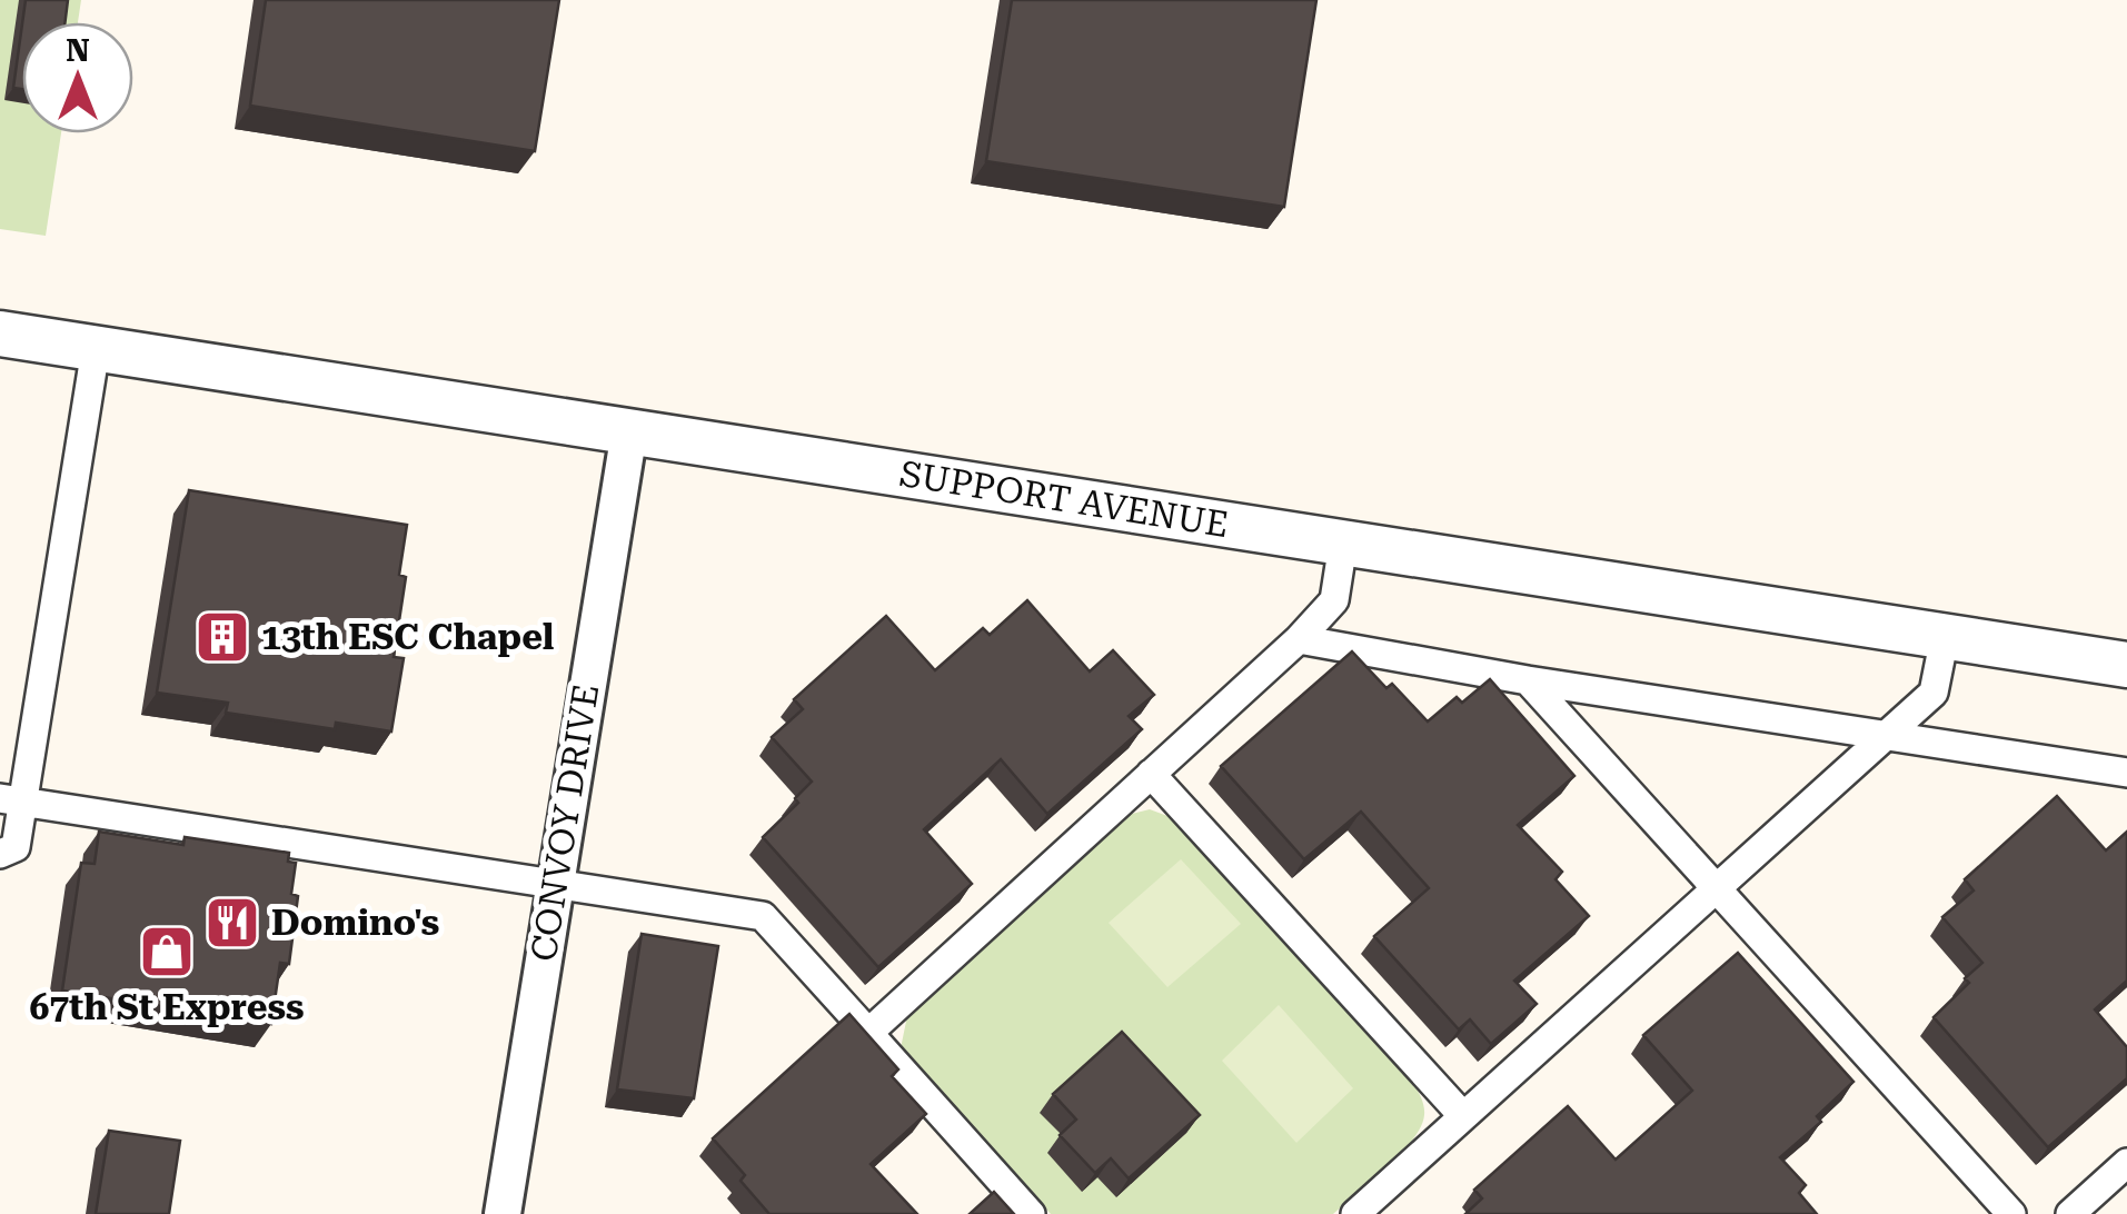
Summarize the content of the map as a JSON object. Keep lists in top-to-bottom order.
{
  "streets": {
    "street": ["SUPPORT AVENUE", "CONVOY DRIVE"]
  },
  "crossings": [
    ["SUPPORT AVENUE", "CONVOY DRIVE"]
  ],
  "places": {
    "building": ["13th ESC Chapel"],
    "restaurant": ["Domino's"],
    "shop": ["67th St Express"]
  },
  "north": "top"
}
